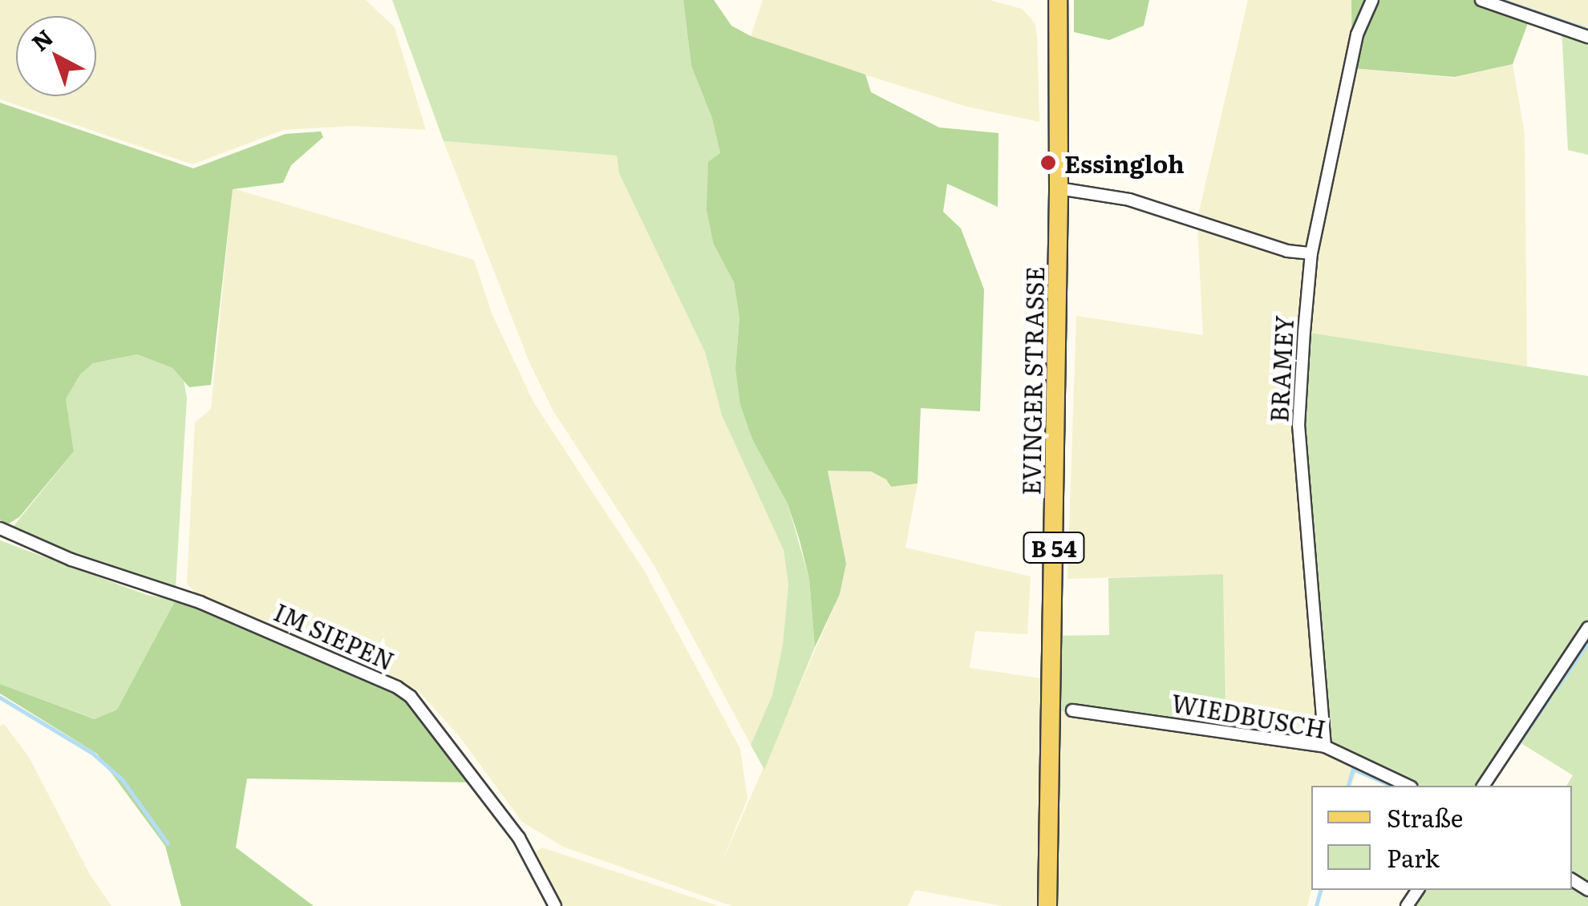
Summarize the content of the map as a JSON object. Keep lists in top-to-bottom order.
{
  "streets": {
    "main road": ["EVINGER STRASSE", "B 54"],
    "street": ["BRAMEY", "IM SIEPEN", "WIEDBUSCH"]
  },
  "crossings": [
    ["BRAMEY", "WIEDBUSCH"]
  ],
  "places": ["Essingloh"],
  "legend": ["Straße", "Park"],
  "north": "top left"
}
